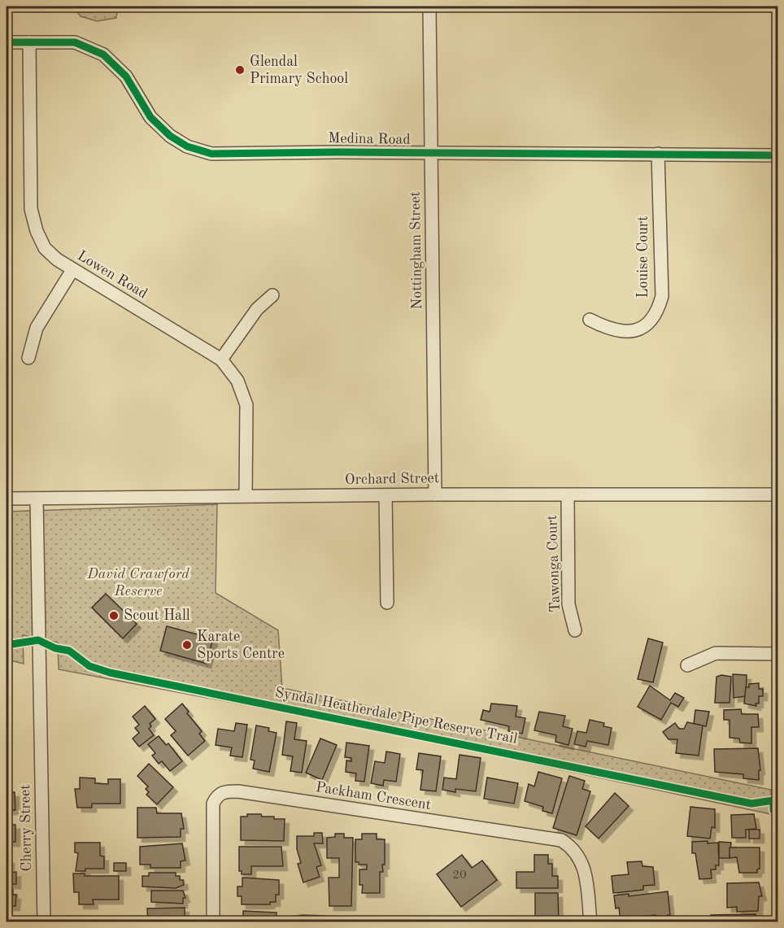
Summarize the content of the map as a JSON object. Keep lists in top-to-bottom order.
{
  "streets": {
    "street": [
      "Medina Road",
      "Nottingham Street",
      "Louise Court",
      "Lowen Road",
      "Orchard Street",
      "Tawonga Court",
      "Packham Crescent",
      "Cherry Street"
    ],
    "cycle path": ["Syndal Heatherdale Pipe Reserve Trail"]
  },
  "crossings": [
    ["Medina Road", "Nottingham Street"],
    ["Medina Road", "Louise Court"],
    ["Medina Road", "Lowen Road"],
    ["Nottingham Street", "Orchard Street"],
    ["Lowen Road", "Orchard Street"],
    ["Orchard Street", "Tawonga Court"],
    ["Orchard Street", "Cherry Street"]
  ],
  "parks": ["David Crawford Reserve"],
  "places": ["Glendal Primary School", "Scout Hall", "Karate Sports Centre"],
  "house_numbers": ["20"]
}
